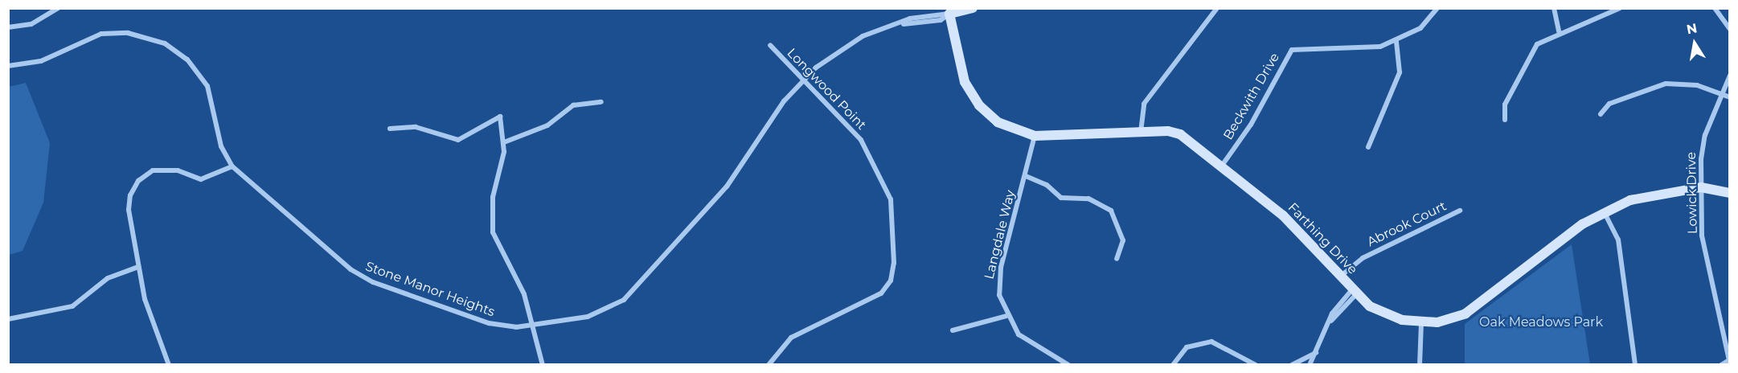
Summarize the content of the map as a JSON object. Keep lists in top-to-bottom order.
{
  "streets": {
    "street": [
      "Longwood Point",
      "Beckwith Drive",
      "Lowick Drive",
      "Abrook Court",
      "Langdale Way",
      "Farthing Drive",
      "Stone Manor Heights"
    ]
  },
  "crossings": [
    ["Longwood Point", "Stone Manor Heights"],
    ["Beckwith Drive", "Farthing Drive"],
    ["Lowick Drive", "Farthing Drive"],
    ["Abrook Court", "Farthing Drive"],
    ["Langdale Way", "Farthing Drive"],
    ["Farthing Drive", "Stone Manor Heights"]
  ],
  "parks": ["Oak Meadows Park"],
  "north": "top"
}
